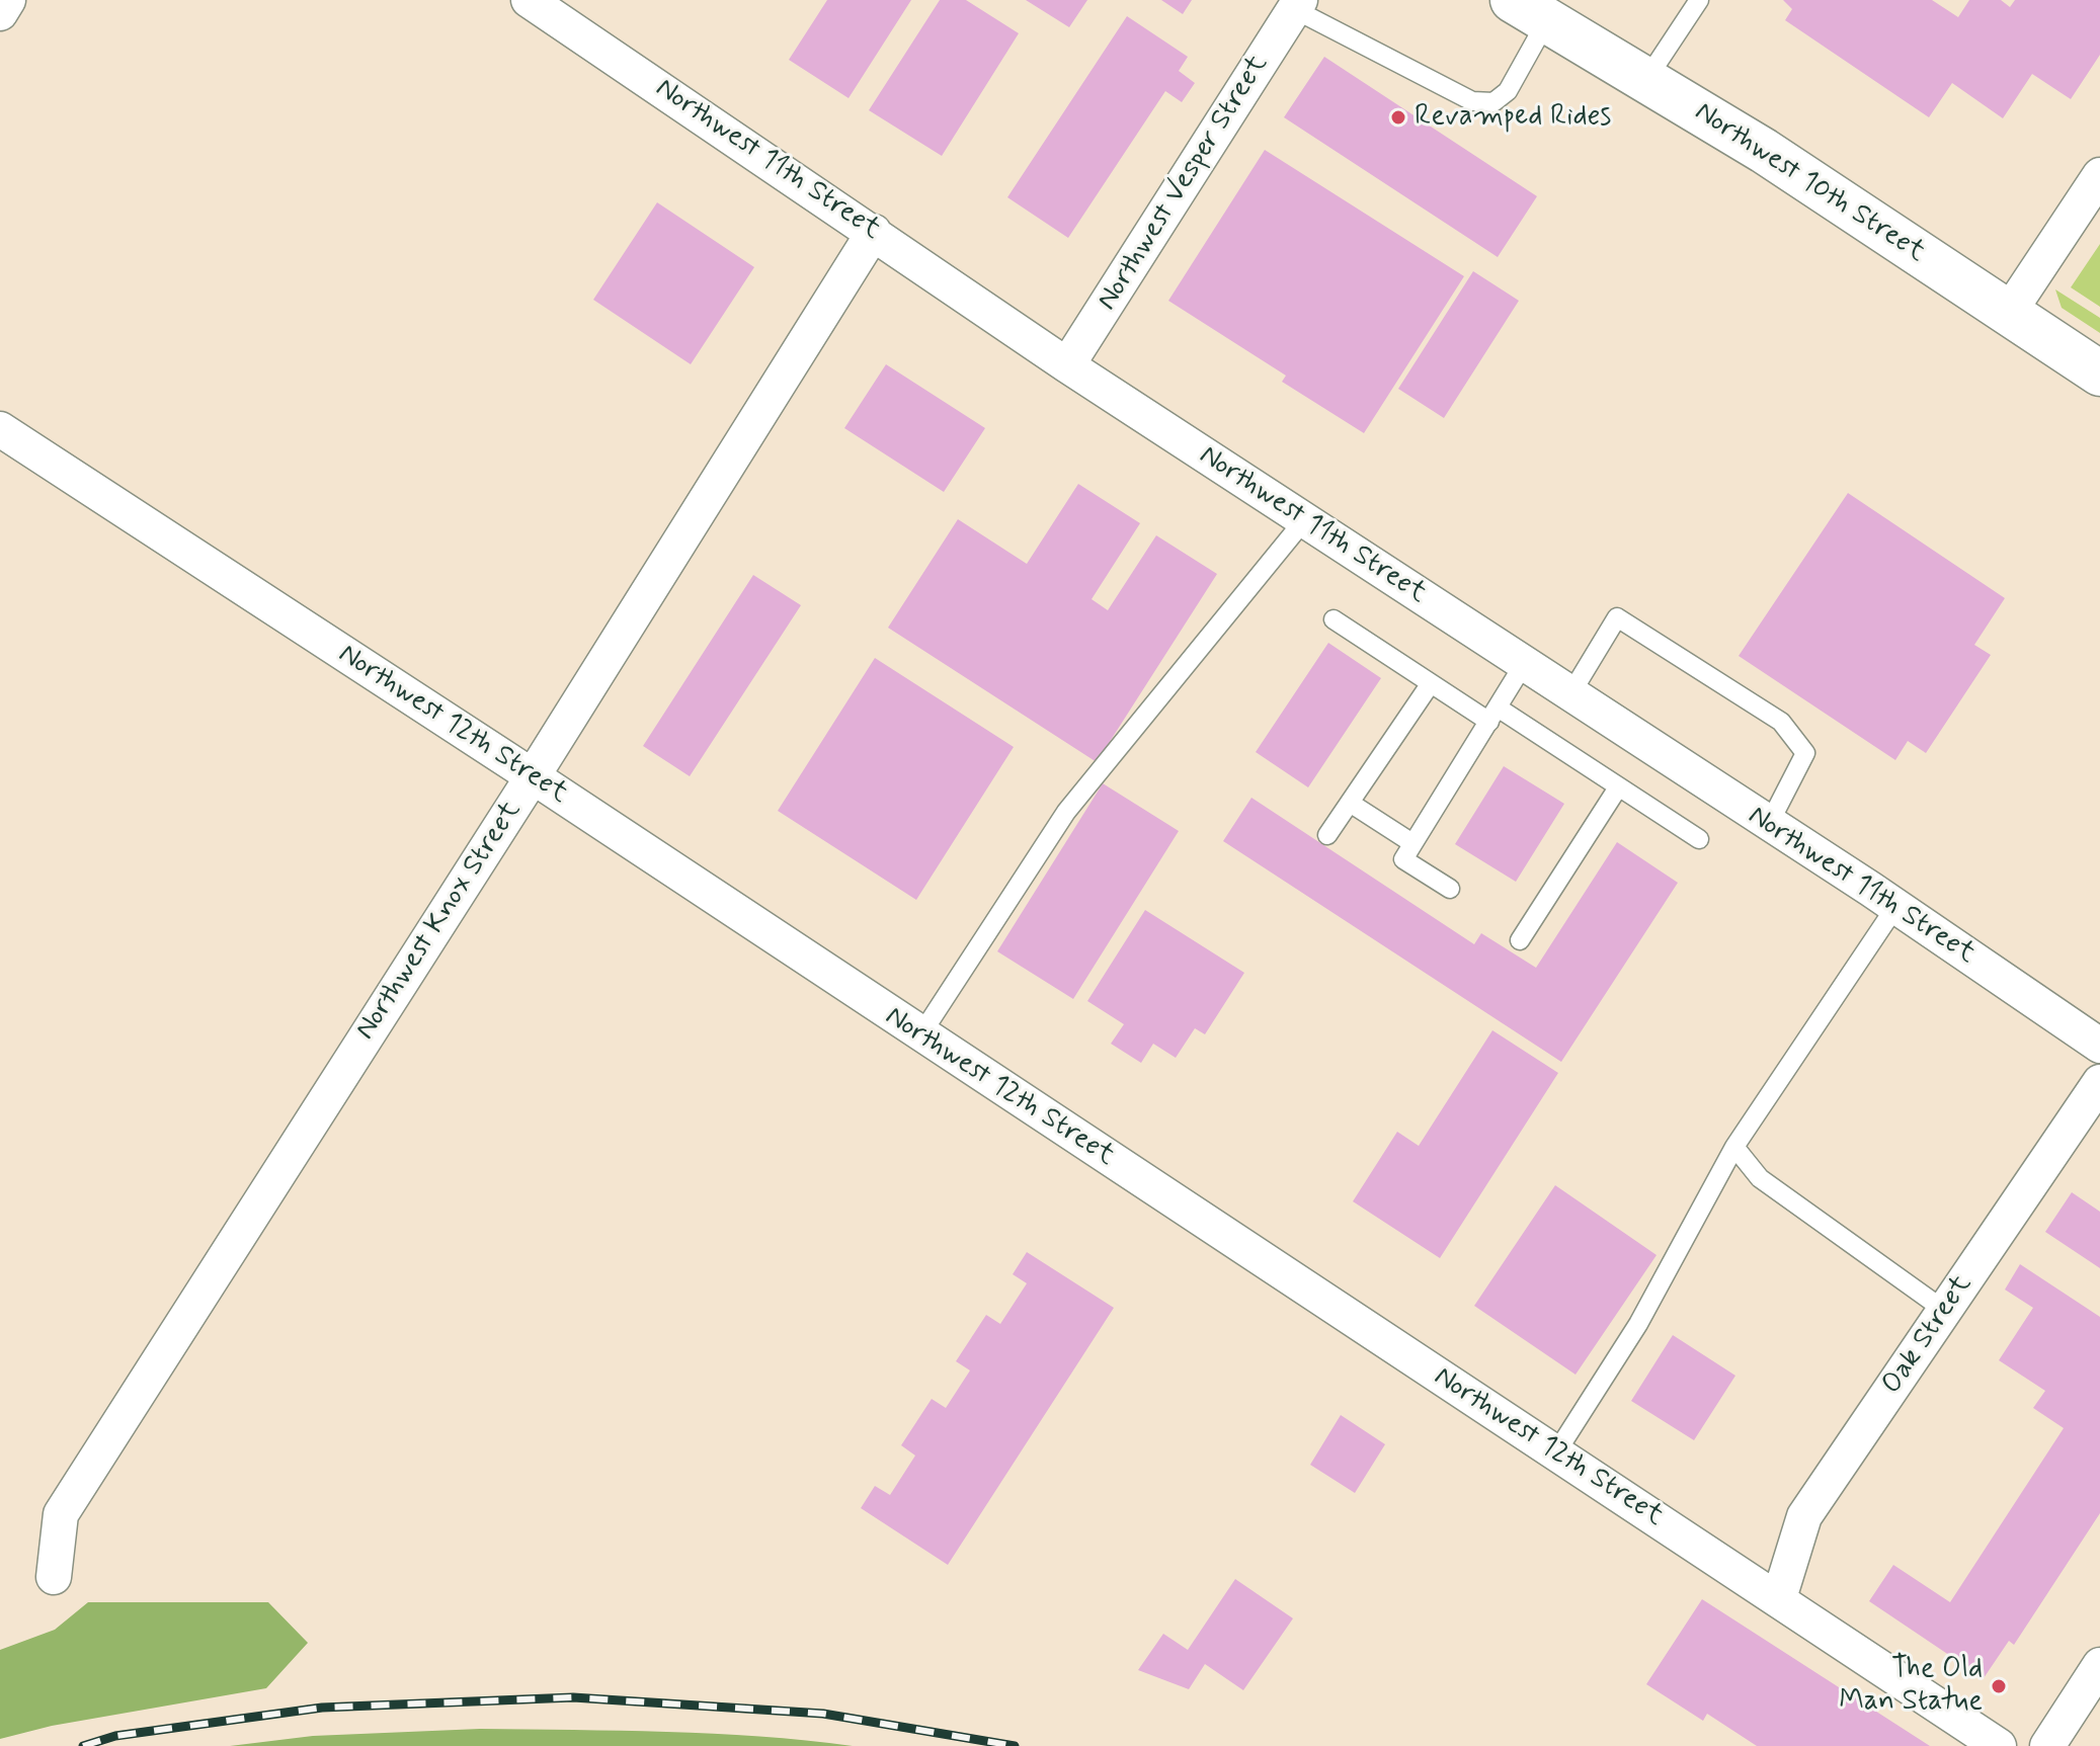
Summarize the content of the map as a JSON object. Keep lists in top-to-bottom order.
{
  "streets": {
    "street": [
      "Northwest 11th Street",
      "Northwest Vesper Street",
      "Northwest 10th Street",
      "Northwest 12th Street",
      "Northwest Knox Street",
      "Oak Street"
    ]
  },
  "crossings": [
    ["Northwest 11th Street", "Northwest Vesper Street"],
    ["Northwest 11th Street", "Northwest Knox Street"],
    ["Northwest 12th Street", "Northwest Knox Street"],
    ["Northwest 12th Street", "Oak Street"]
  ],
  "places": ["Revamped Rides", "The Old Man Statue"]
}
